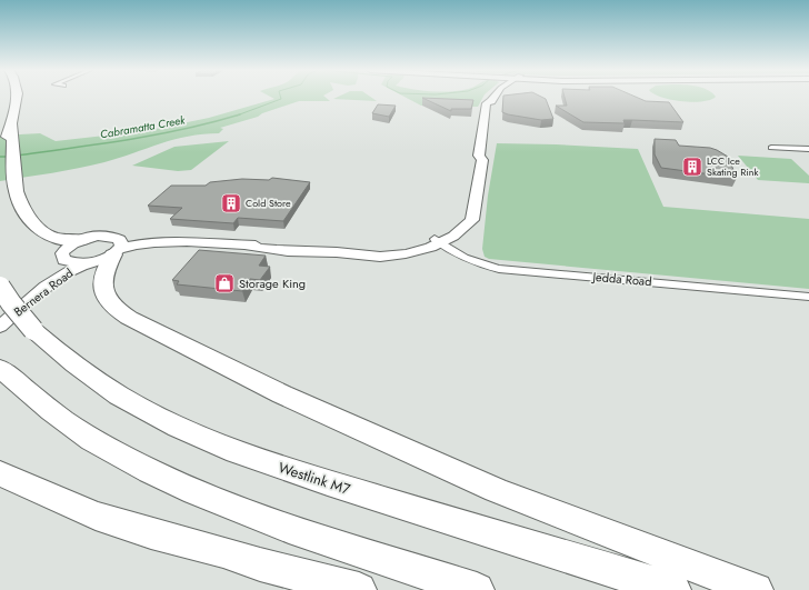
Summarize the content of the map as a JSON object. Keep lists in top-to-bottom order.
{
  "streets": {
    "highway": ["Westlink M7"],
    "main road": ["Bernera Road"],
    "street": ["Jedda Road"]
  },
  "water": ["Cabramatta Creek"],
  "places": {
    "building": ["LCC Ice Skating Rink", "Cold Store"],
    "shop": ["Storage King"]
  }
}
